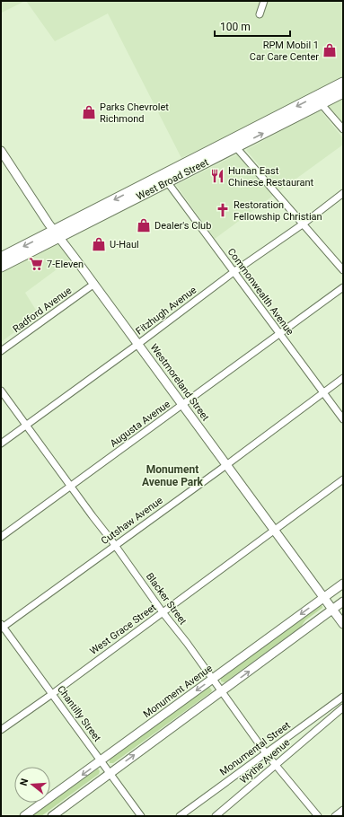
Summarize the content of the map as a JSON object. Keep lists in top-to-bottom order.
{
  "streets": {
    "main road": ["West Broad Street"],
    "street": [
      "Commonwealth Avenue",
      "Radford Avenue",
      "Fitzhugh Avenue",
      "Westmoreland Street",
      "Augusta Avenue",
      "Cutshaw Avenue",
      "Blacker Street",
      "West Grace Street",
      "Monument Avenue",
      "Chantilly Street",
      "Monumental Street",
      "Wythe Avenue"
    ]
  },
  "crossings": [
    ["West Broad Street", "Commonwealth Avenue"],
    ["West Broad Street", "Westmoreland Street"],
    ["Commonwealth Avenue", "Fitzhugh Avenue"],
    ["Commonwealth Avenue", "Augusta Avenue"],
    ["Commonwealth Avenue", "Cutshaw Avenue"],
    ["Radford Avenue", "Westmoreland Street"],
    ["Fitzhugh Avenue", "Westmoreland Street"],
    ["Fitzhugh Avenue", "Blacker Street"],
    ["Westmoreland Street", "Augusta Avenue"],
    ["Westmoreland Street", "Cutshaw Avenue"],
    ["Westmoreland Street", "West Grace Street"],
    ["Westmoreland Street", "Monument Avenue"],
    ["Augusta Avenue", "Blacker Street"],
    ["Cutshaw Avenue", "Blacker Street"],
    ["Cutshaw Avenue", "Chantilly Street"],
    ["Blacker Street", "West Grace Street"],
    ["Blacker Street", "Monument Avenue"],
    ["Blacker Street", "Monumental Street"],
    ["Blacker Street", "Wythe Avenue"],
    ["West Grace Street", "Chantilly Street"],
    ["Monument Avenue", "Chantilly Street"]
  ],
  "districts": ["Monument Avenue Park"],
  "places": {
    "shop": [
      "RPM Mobil 1 Car Care Center",
      "Parks Chevrolet Richmond",
      "Dealer's Club",
      "U-Haul"
    ],
    "restaurant": ["Hunan East Chinese Restaurant"],
    "church": ["Restoration Fellowship Christian"],
    "supermarket": ["7-Eleven"]
  },
  "scale_bar": "100 m",
  "north": "left"
}
